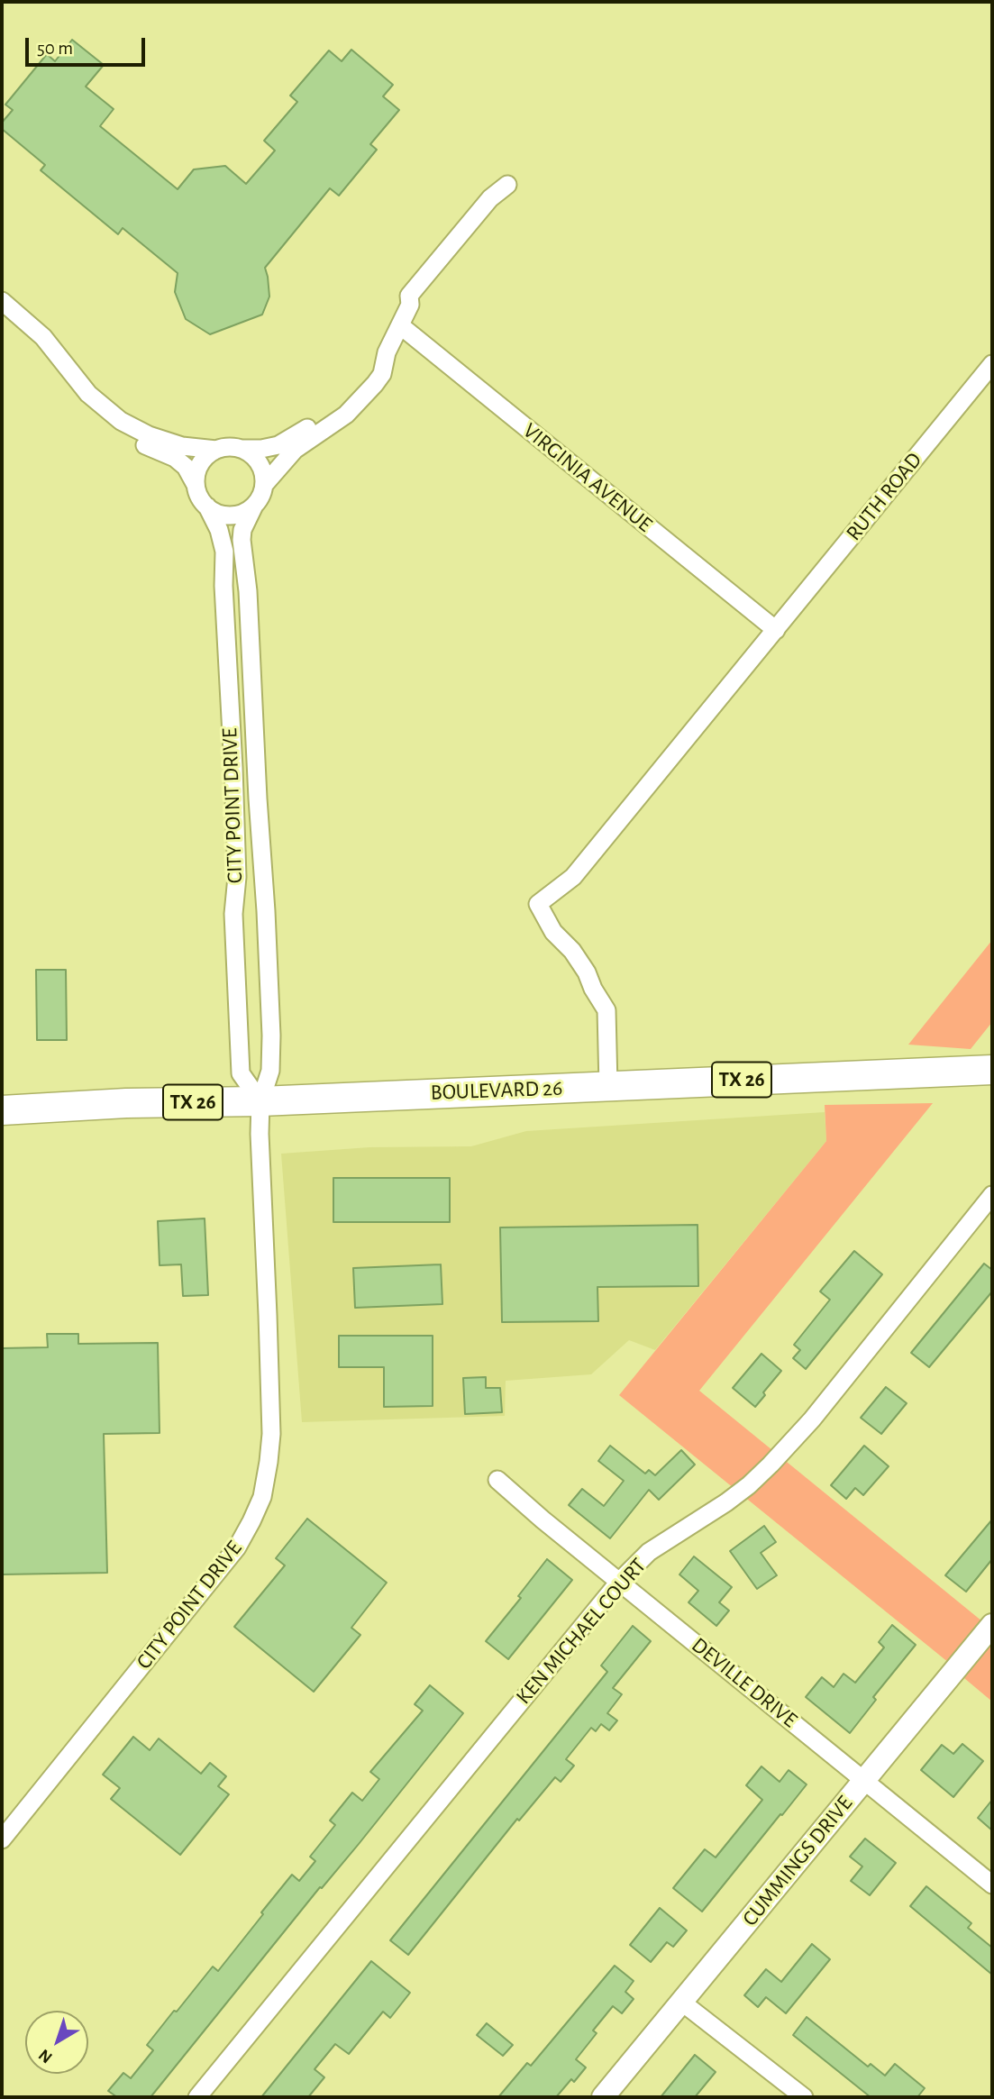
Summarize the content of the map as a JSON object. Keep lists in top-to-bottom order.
{
  "streets": {
    "main road": ["TX 26", "BOULEVARD 26"],
    "street": [
      "VIRGINIA AVENUE",
      "RUTH ROAD",
      "CITY POINT DRIVE",
      "KEN MICHAEL COURT",
      "DEVILLE DRIVE",
      "CUMMINGS DRIVE"
    ]
  },
  "crossings": [
    ["VIRGINIA AVENUE", "RUTH ROAD"],
    ["RUTH ROAD", "BOULEVARD 26"],
    ["CITY POINT DRIVE", "BOULEVARD 26"],
    ["KEN MICHAEL COURT", "DEVILLE DRIVE"],
    ["DEVILLE DRIVE", "CUMMINGS DRIVE"]
  ],
  "scale_bar": "50 m",
  "north": "bottom left"
}
